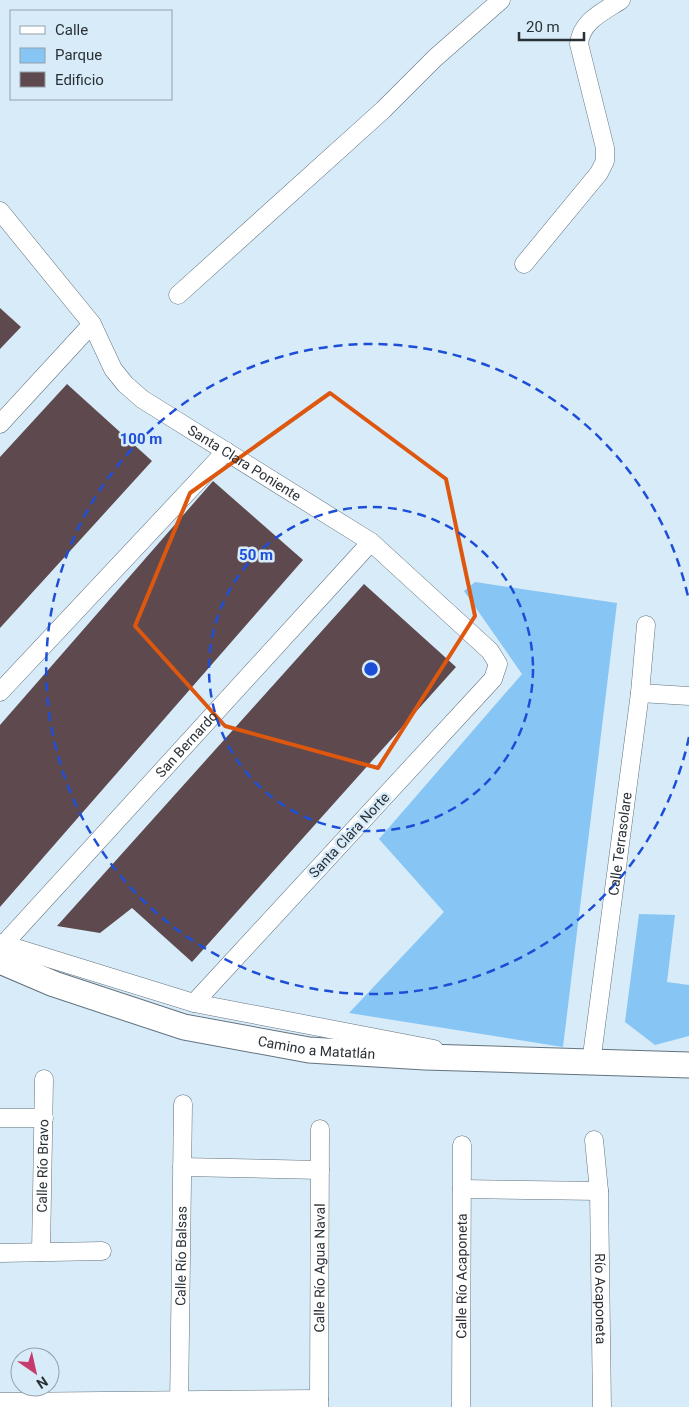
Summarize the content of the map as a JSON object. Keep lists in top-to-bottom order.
{
  "streets": {
    "street": [
      "Santa Clara Poniente",
      "San Bernardo",
      "Santa Clara Norte",
      "Calle Terrasolare",
      "Camino a Matatlán",
      "Calle Río Bravo",
      "Calle Río Balsas",
      "Calle Río Agua Naval",
      "Calle Río Acaponeta",
      "Río Acaponeta"
    ]
  },
  "crossings": [
    ["Santa Clara Poniente", "San Bernardo"],
    ["Santa Clara Poniente", "Santa Clara Norte"],
    ["San Bernardo", "Camino a Matatlán"],
    ["Calle Terrasolare", "Camino a Matatlán"]
  ],
  "legend": ["Calle", "Parque", "Edificio"],
  "scale_bar": "20 m",
  "north": "bottom right",
  "rings": ["100 m", "50 m"]
}
